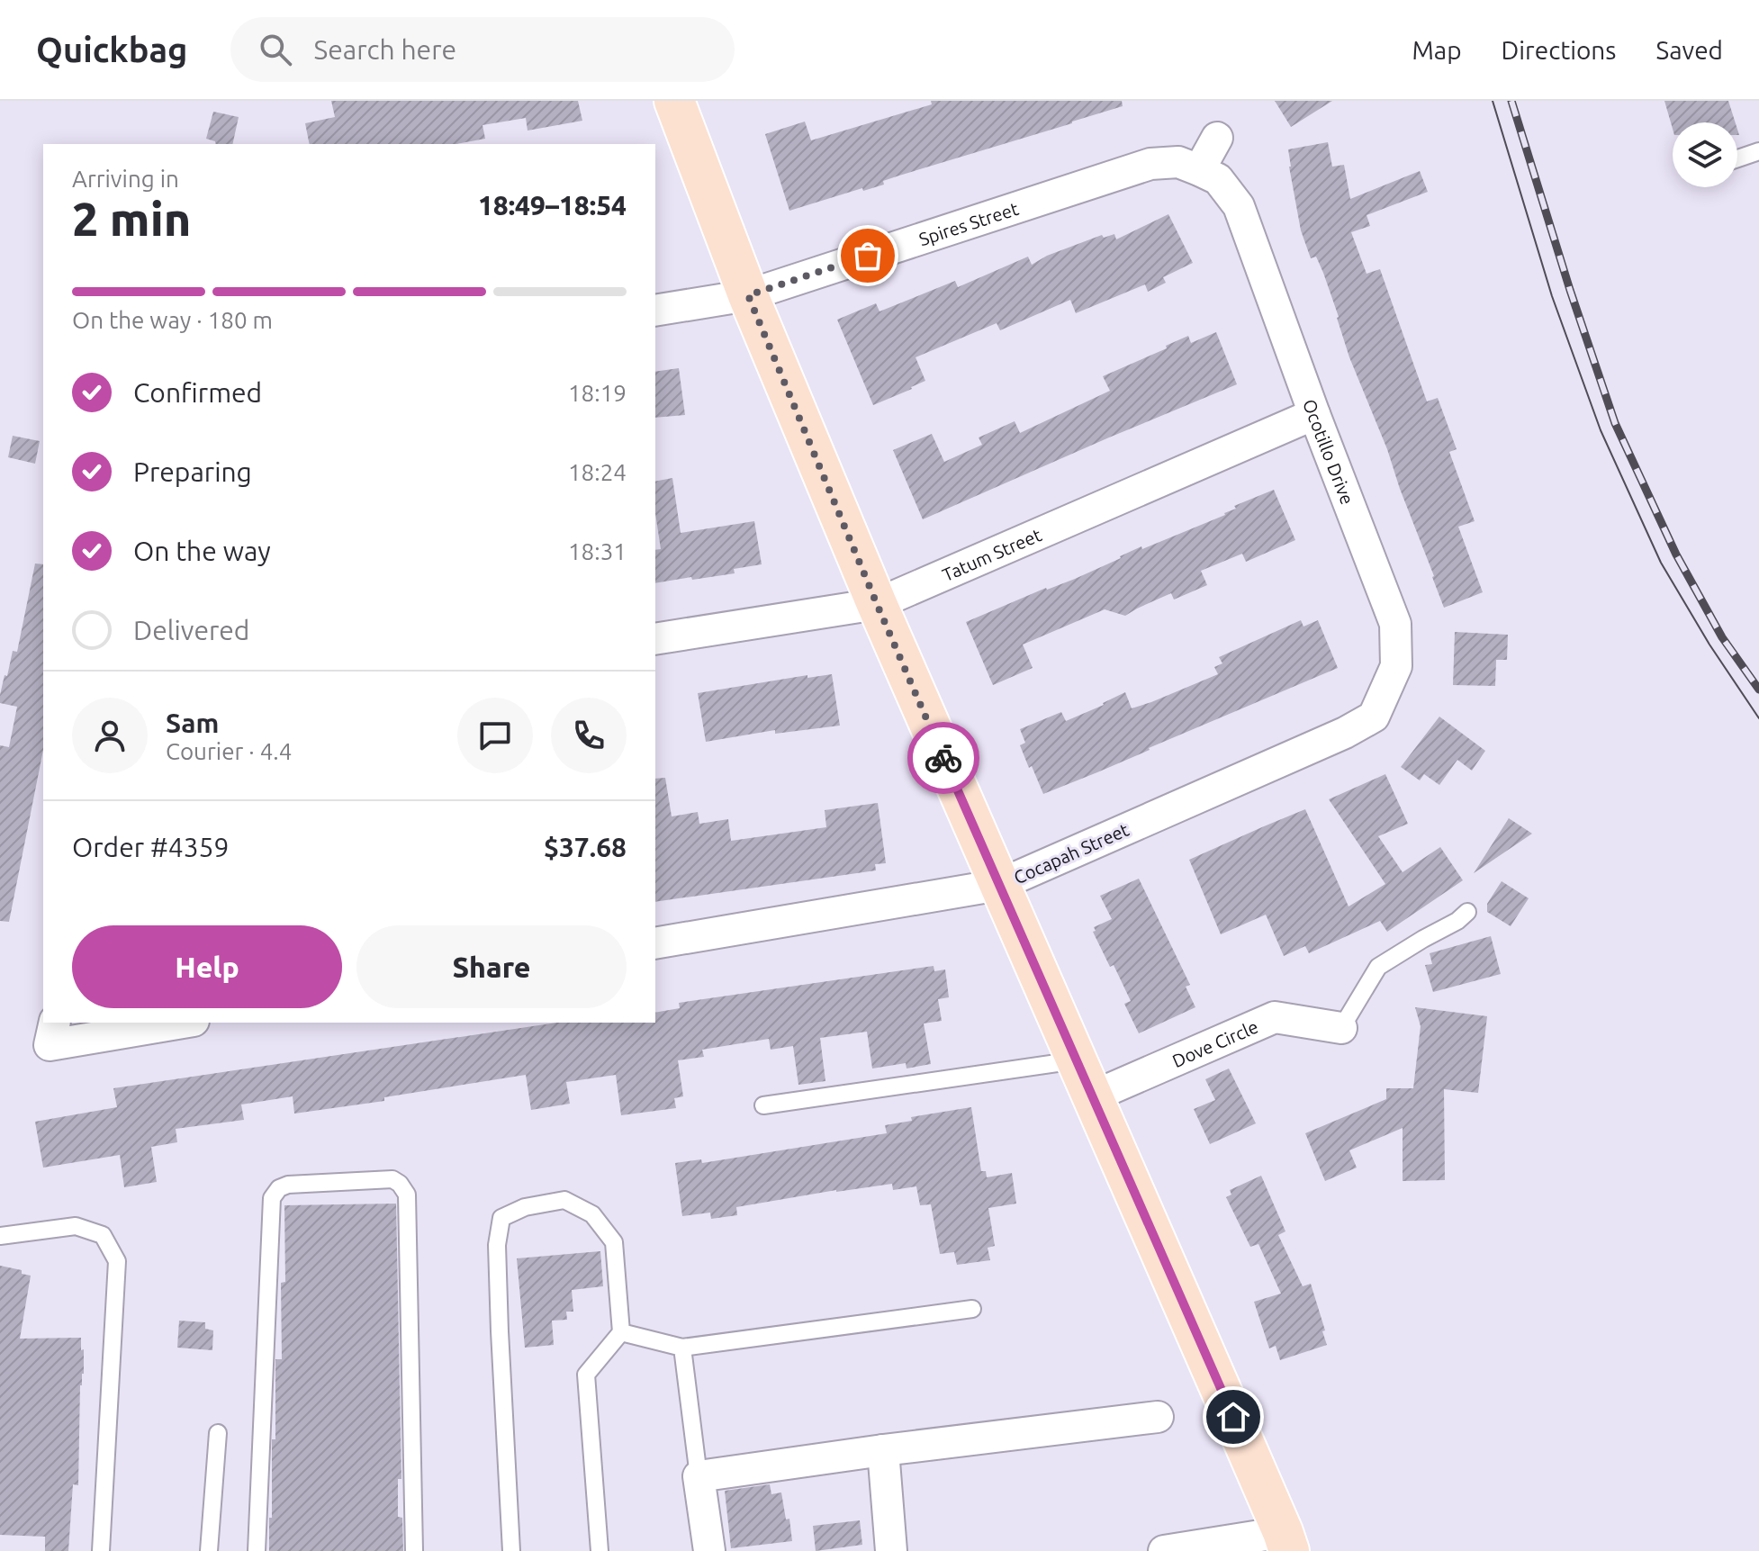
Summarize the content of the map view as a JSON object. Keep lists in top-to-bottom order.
{
  "streets": {
    "street": [
      "Spires Street",
      "Ocotillo Drive",
      "Tatum Street",
      "Cocapah Street",
      "Dove Circle"
    ]
  },
  "crossings": [
    ["Spires Street", "Ocotillo Drive"],
    ["Ocotillo Drive", "Tatum Street"],
    ["Ocotillo Drive", "Cocapah Street"]
  ],
  "page": {
    "header": "Quickbag",
    "search": "Search here",
    "nav": ["Map", "Directions", "Saved"],
    "heading": ["2 min", "Arriving in", "18:49–18:54"],
    "panel": [
      "Sam",
      "Courier · 4.4",
      "Order #4359",
      "$37.68"
    ],
    "bar": "On the way · 180 m",
    "list": [
      ["Confirmed", "18:19"],
      ["Preparing", "18:24"],
      ["On the way", "18:31"],
      "Delivered"
    ],
    "buttons": ["Help", "Share"]
  }
}
